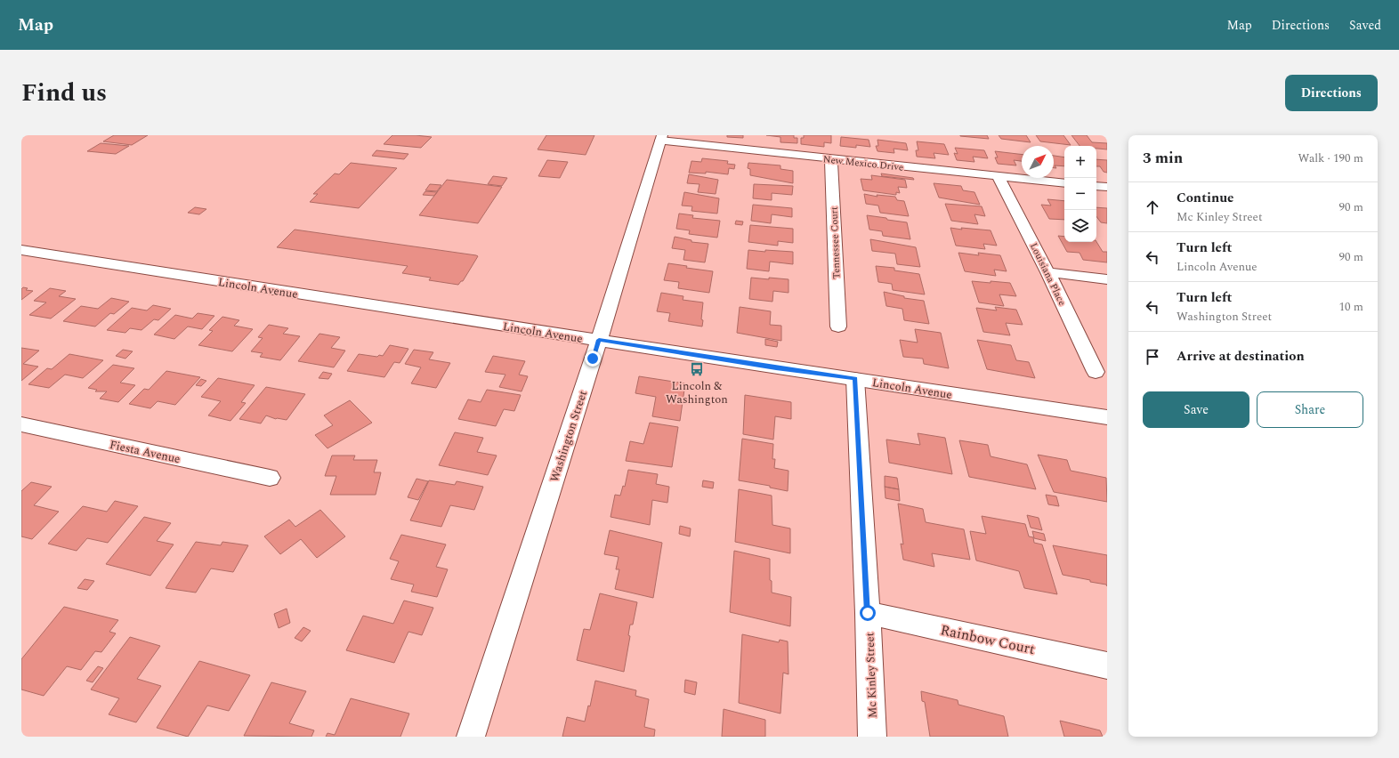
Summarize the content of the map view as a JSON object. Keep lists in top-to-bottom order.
{
  "streets": {
    "street": [
      "New Mexico Drive",
      "Tennessee Court",
      "Louisiana Place",
      "Lincoln Avenue",
      "Washington Street",
      "Fiesta Avenue",
      "Rainbow Court",
      "Mc Kinley Street"
    ]
  },
  "crossings": [
    ["New Mexico Drive", "Tennessee Court"],
    ["New Mexico Drive", "Louisiana Place"],
    ["New Mexico Drive", "Washington Street"],
    ["Lincoln Avenue", "Washington Street"],
    ["Lincoln Avenue", "Mc Kinley Street"],
    ["Rainbow Court", "Mc Kinley Street"]
  ],
  "places": {
    "bus stop": ["Lincoln & Washington"]
  },
  "north": "top right",
  "page": {
    "header": "Map",
    "nav": ["Map", "Directions", "Saved"],
    "title": "Find us",
    "buttons": [
      "Directions",
      ["Save", "Share"]
    ],
    "heading": ["3 min", "Walk · 190 m"],
    "map_buttons": ["+", "−"],
    "list": [
      ["Continue", "Mc Kinley Street", "90 m"],
      ["Turn left", "Lincoln Avenue", "90 m"],
      ["Turn left", "Washington Street", "10 m"],
      "Arrive at destination"
    ]
  }
}
